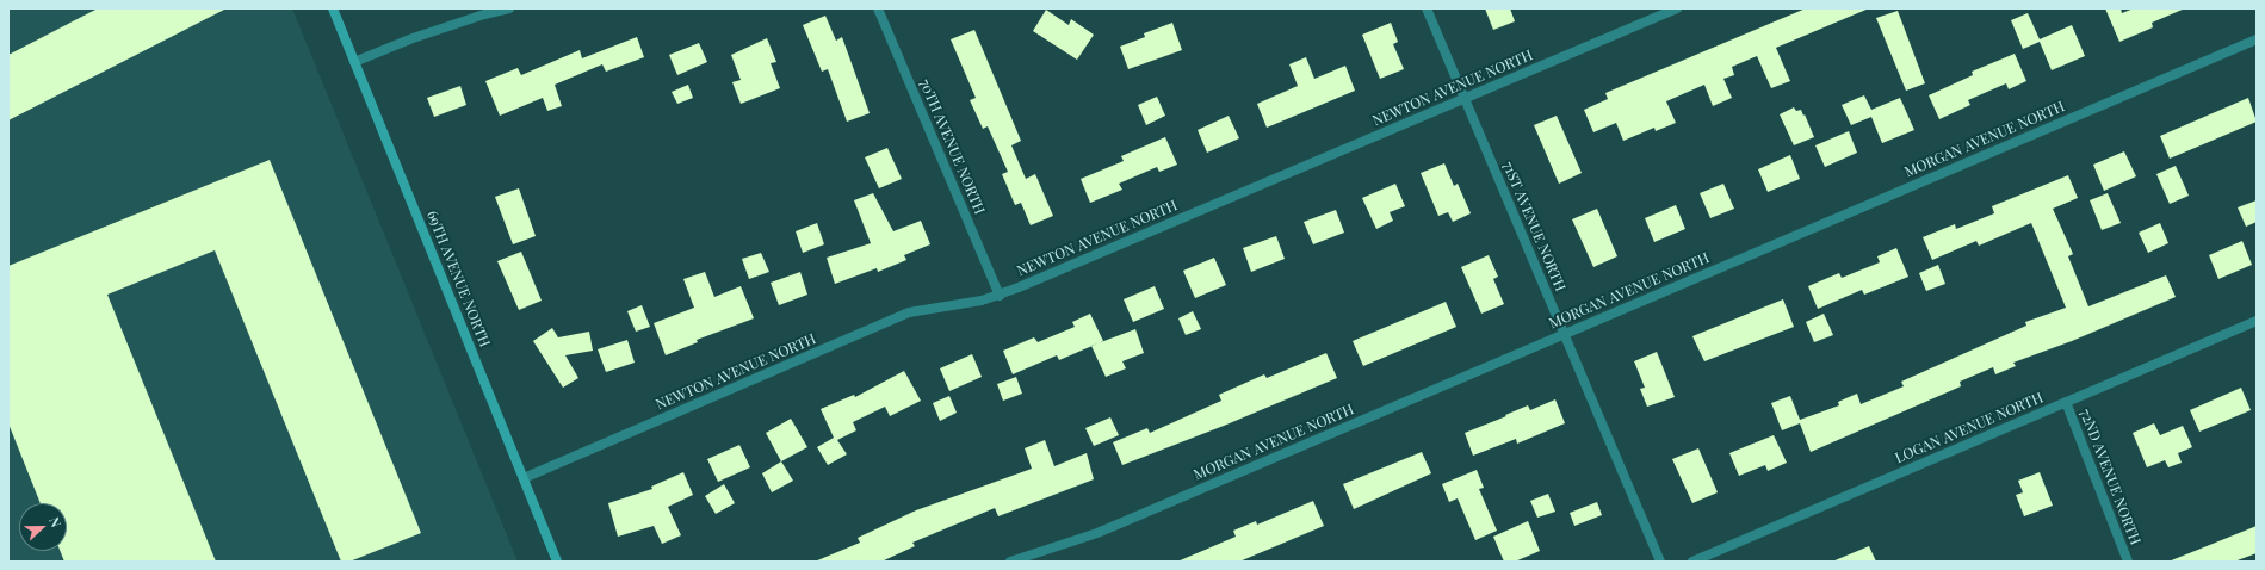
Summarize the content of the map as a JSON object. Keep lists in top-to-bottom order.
{
  "streets": {
    "street": [
      "NEWTON AVENUE NORTH",
      "MORGAN AVENUE NORTH",
      "70TH AVENUE NORTH",
      "71ST AVENUE NORTH",
      "69TH AVENUE NORTH",
      "LOGAN AVENUE NORTH",
      "72ND AVENUE NORTH"
    ]
  },
  "crossings": [
    ["NEWTON AVENUE NORTH", "70TH AVENUE NORTH"],
    ["NEWTON AVENUE NORTH", "71ST AVENUE NORTH"],
    ["NEWTON AVENUE NORTH", "69TH AVENUE NORTH"],
    ["MORGAN AVENUE NORTH", "71ST AVENUE NORTH"],
    ["LOGAN AVENUE NORTH", "72ND AVENUE NORTH"]
  ],
  "north": "right"
}
